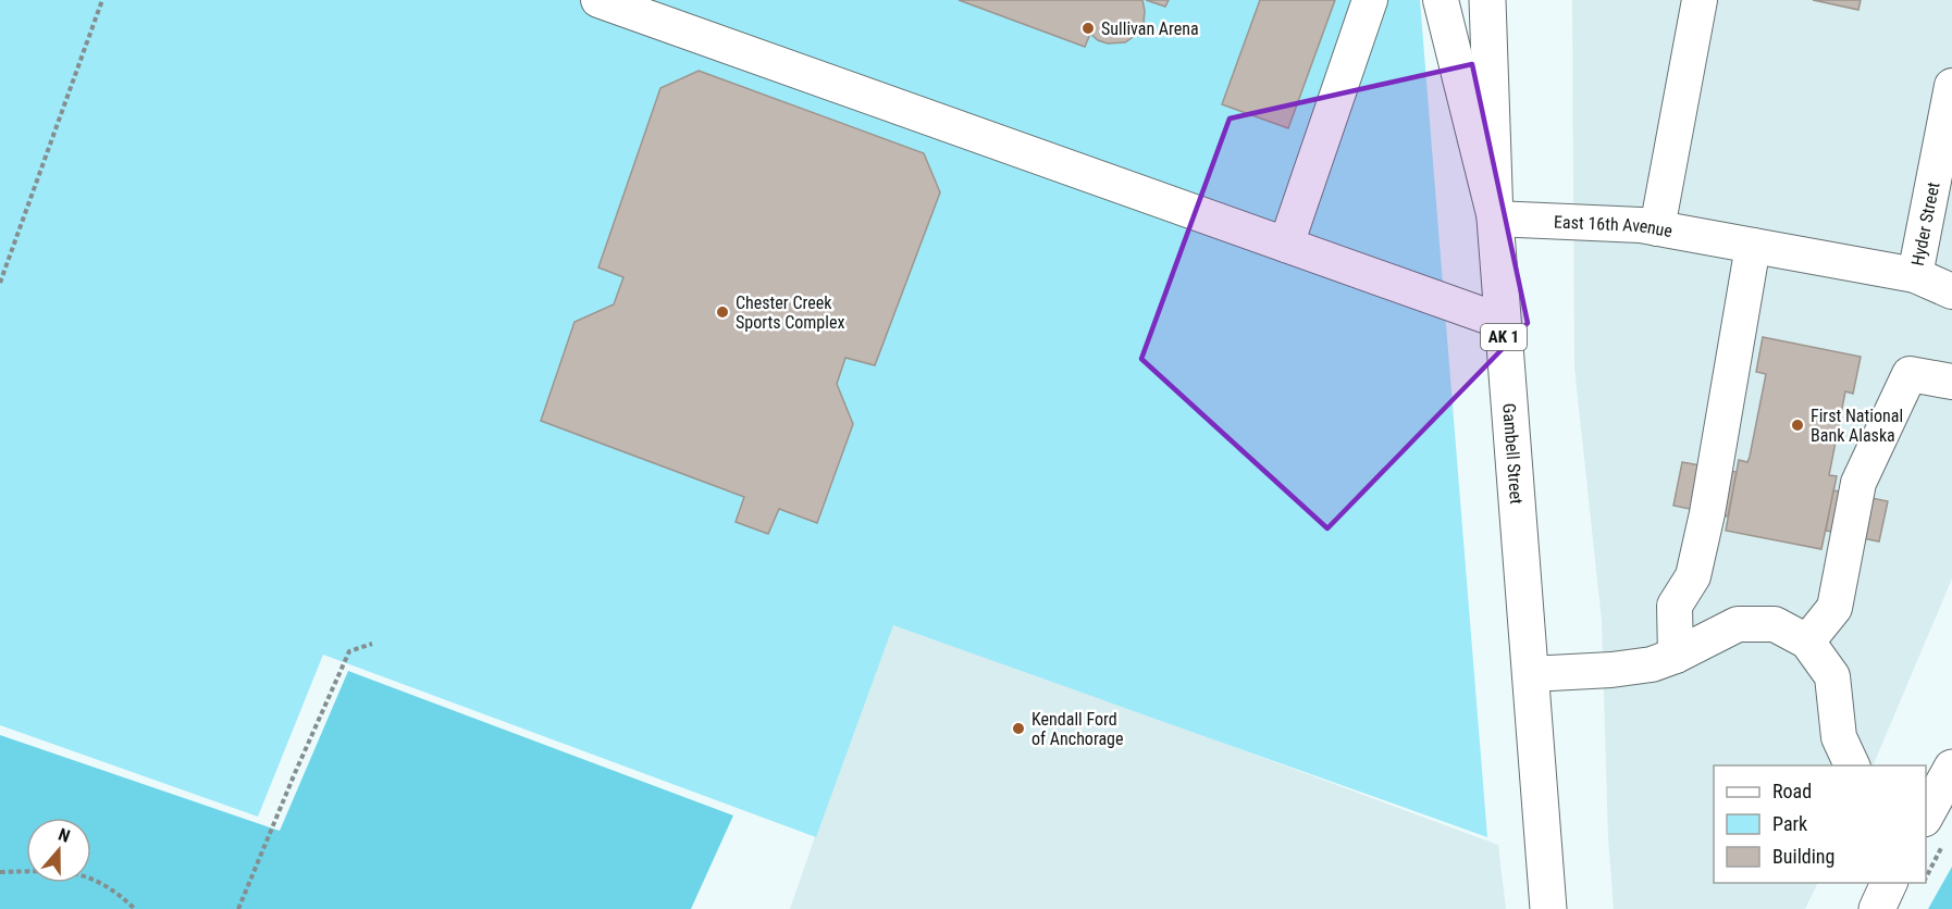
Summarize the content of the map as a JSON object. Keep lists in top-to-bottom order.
{
  "streets": {
    "highway": ["AK 1", "Gambell Street"],
    "street": ["Hyder Street", "East 16th Avenue"]
  },
  "crossings": [
    ["Hyder Street", "East 16th Avenue"],
    ["East 16th Avenue", "Gambell Street"]
  ],
  "places": [
    "Sullivan Arena",
    "Chester Creek Sports Complex",
    "First National Bank Alaska",
    "Kendall Ford of Anchorage"
  ],
  "legend": ["Road", "Park", "Building"],
  "north": "top"
}
